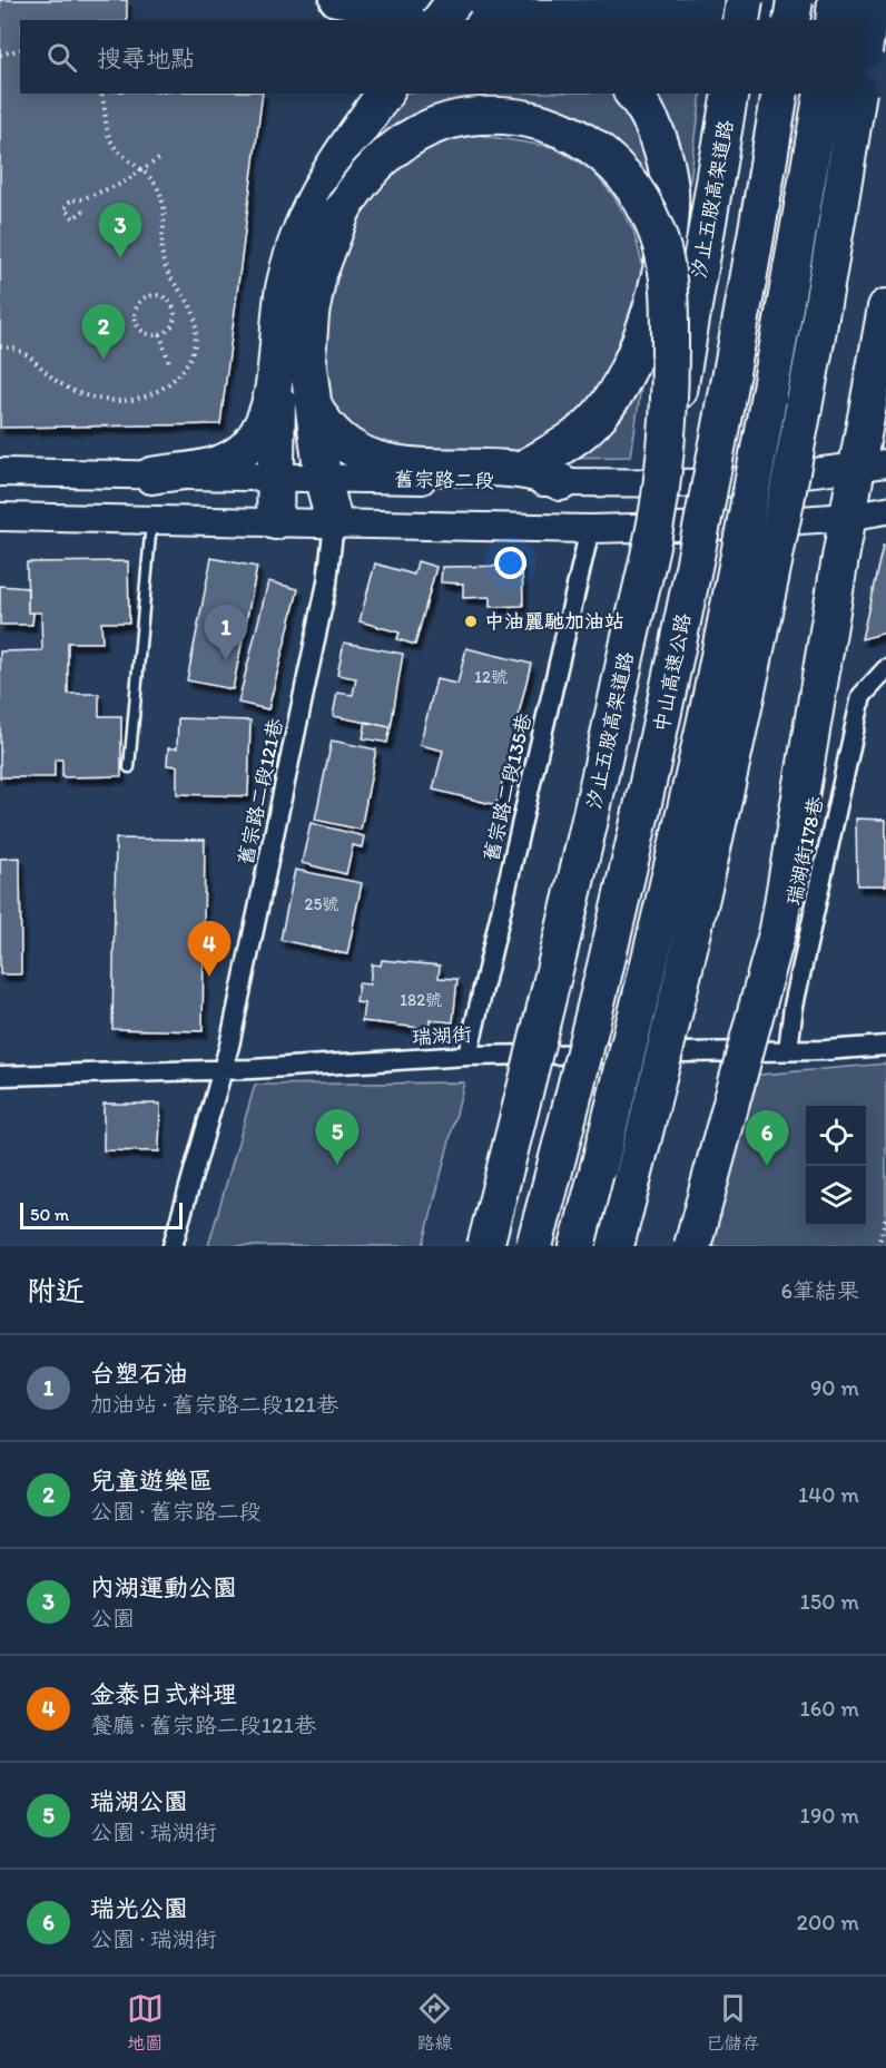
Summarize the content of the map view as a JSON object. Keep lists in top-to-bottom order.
{
  "streets": {
    "highway": ["汐止五股高架道路", "中山高速公路"],
    "main road": ["舊宗路二段"],
    "street": [
      "舊宗路二段135巷",
      "舊宗路二段121巷",
      "瑞湖街178巷",
      "瑞湖街"
    ]
  },
  "crossings": [
    ["舊宗路二段135巷", "瑞湖街"],
    ["舊宗路二段121巷", "瑞湖街"],
    ["瑞湖街178巷", "瑞湖街"]
  ],
  "places": ["中油麗馳加油站"],
  "house_numbers": ["12號", "25號", "182號"],
  "scale_bar": "50 m",
  "page": {
    "search": "搜尋地點",
    "pins": [
      "3",
      "2",
      "1",
      "4",
      "5",
      "6"
    ],
    "scale": "50 m",
    "heading": ["附近", "6筆結果"],
    "list": [
      {
        "mark": "1",
        "name": "台塑石油",
        "note": "加油站 · 舊宗路二段121巷",
        "value": "90 m"
      },
      {
        "mark": "2",
        "name": "兒童遊樂區",
        "note": "公園 · 舊宗路二段",
        "value": "140 m"
      },
      {
        "mark": "3",
        "name": "內湖運動公園",
        "note": "公園",
        "value": "150 m"
      },
      {
        "mark": "4",
        "name": "金泰日式料理",
        "note": "餐廳 · 舊宗路二段121巷",
        "value": "160 m"
      },
      {
        "mark": "5",
        "name": "瑞湖公園",
        "note": "公園 · 瑞湖街",
        "value": "190 m"
      },
      {
        "mark": "6",
        "name": "瑞光公園",
        "note": "公園 · 瑞湖街",
        "value": "200 m"
      }
    ],
    "nav": ["地圖", "路線", "已儲存"]
  }
}
